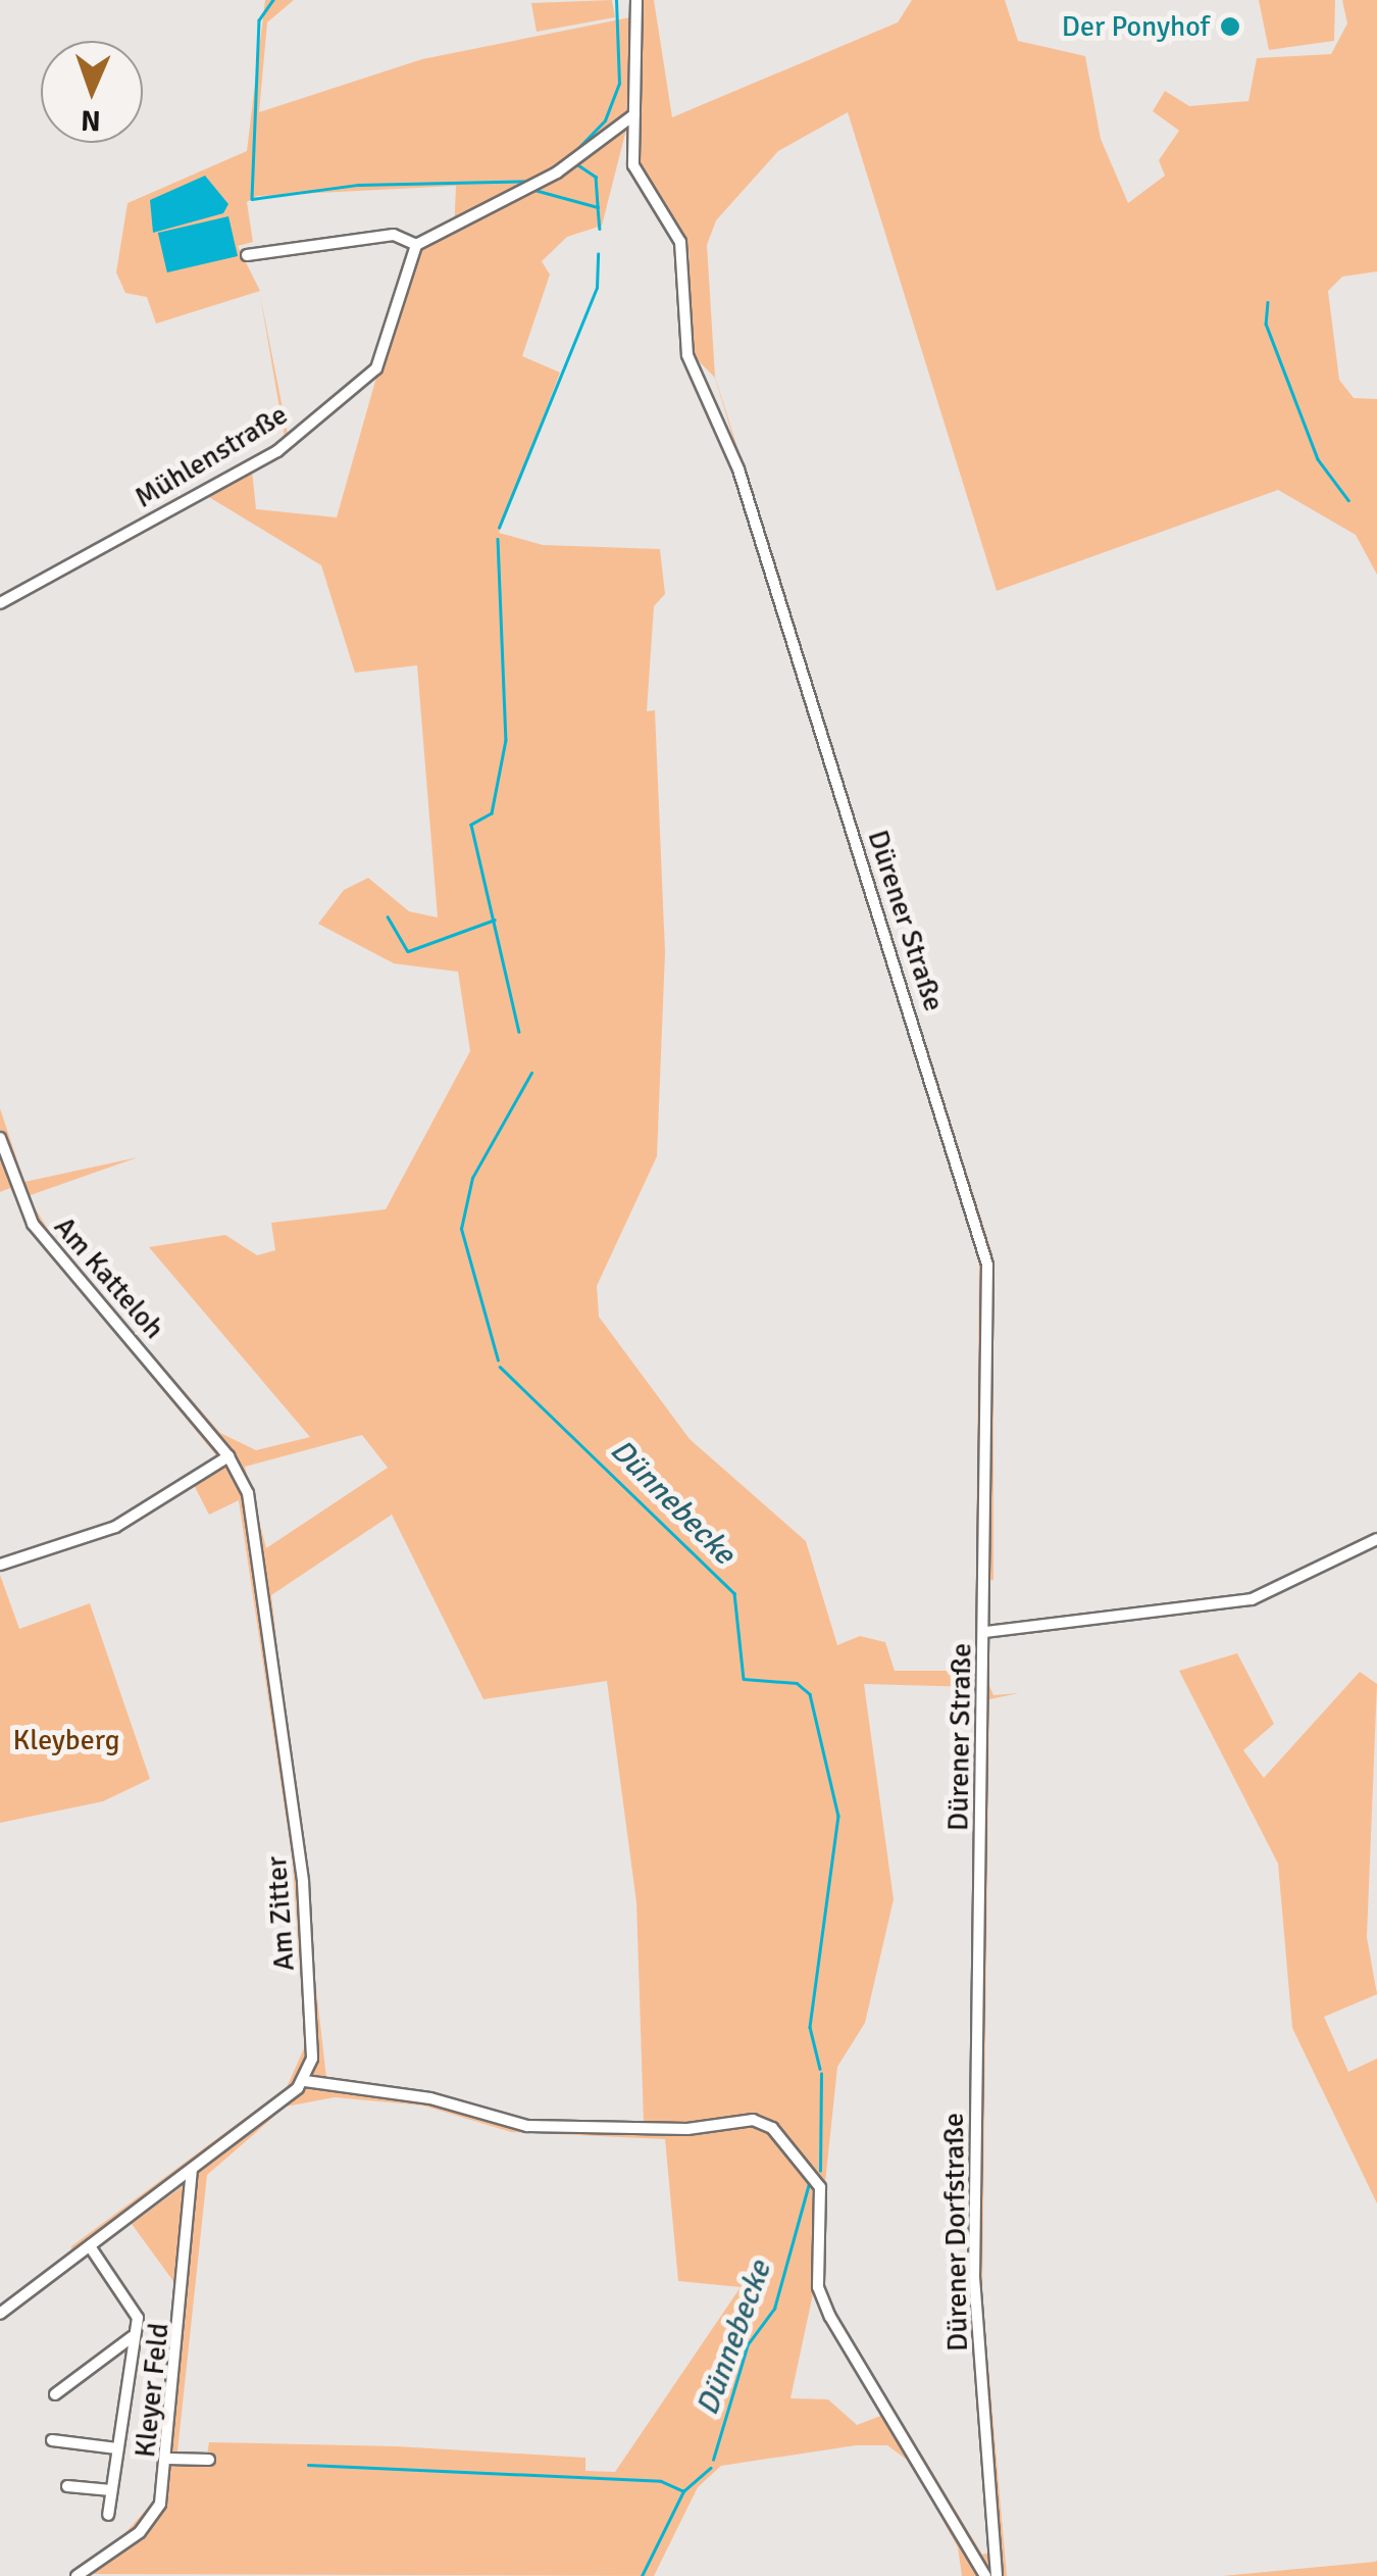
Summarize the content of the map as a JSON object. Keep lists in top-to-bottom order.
{
  "streets": {
    "street": [
      "Mühlenstraße",
      "Dürener Straße",
      "Am Katteloh",
      "Am Zitter",
      "Dürener Dorfstraße",
      "Kleyer Feld"
    ]
  },
  "crossings": [
    ["Dürener Straße", "Dürener Dorfstraße"],
    ["Am Katteloh", "Am Zitter"]
  ],
  "water": ["Dünnebecke"],
  "parks": ["Kleyberg"],
  "places": ["Der Ponyhof"],
  "north": "bottom"
}
